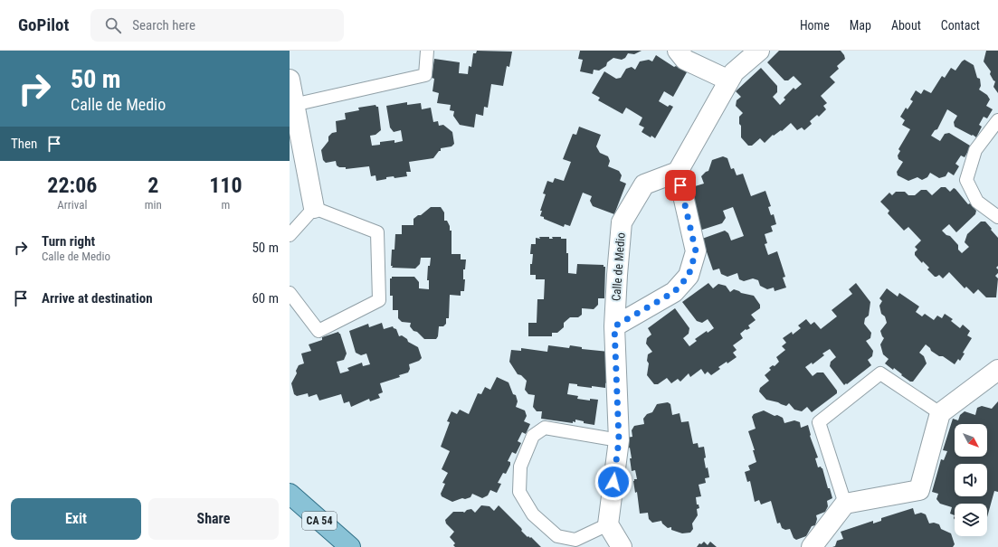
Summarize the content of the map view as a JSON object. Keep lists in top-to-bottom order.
{
  "streets": {
    "main road": ["CA 54"],
    "street": ["Calle de Medio"]
  },
  "north": "bottom right",
  "page": {
    "header": "GoPilot",
    "search": "Search here",
    "nav": [
      "Home",
      "Map",
      "About",
      "Contact"
    ],
    "turn": ["50 m", "Calle de Medio"],
    "then": "Then",
    "eta": [
      "22:06",
      "Arrival",
      "2",
      "min",
      "110",
      "m"
    ],
    "list": [
      {
        "name": "Turn right",
        "note": "Calle de Medio",
        "value": "50 m"
      },
      {
        "name": "Arrive at destination",
        "value": "60 m"
      }
    ],
    "buttons": ["Exit", "Share"]
  }
}
